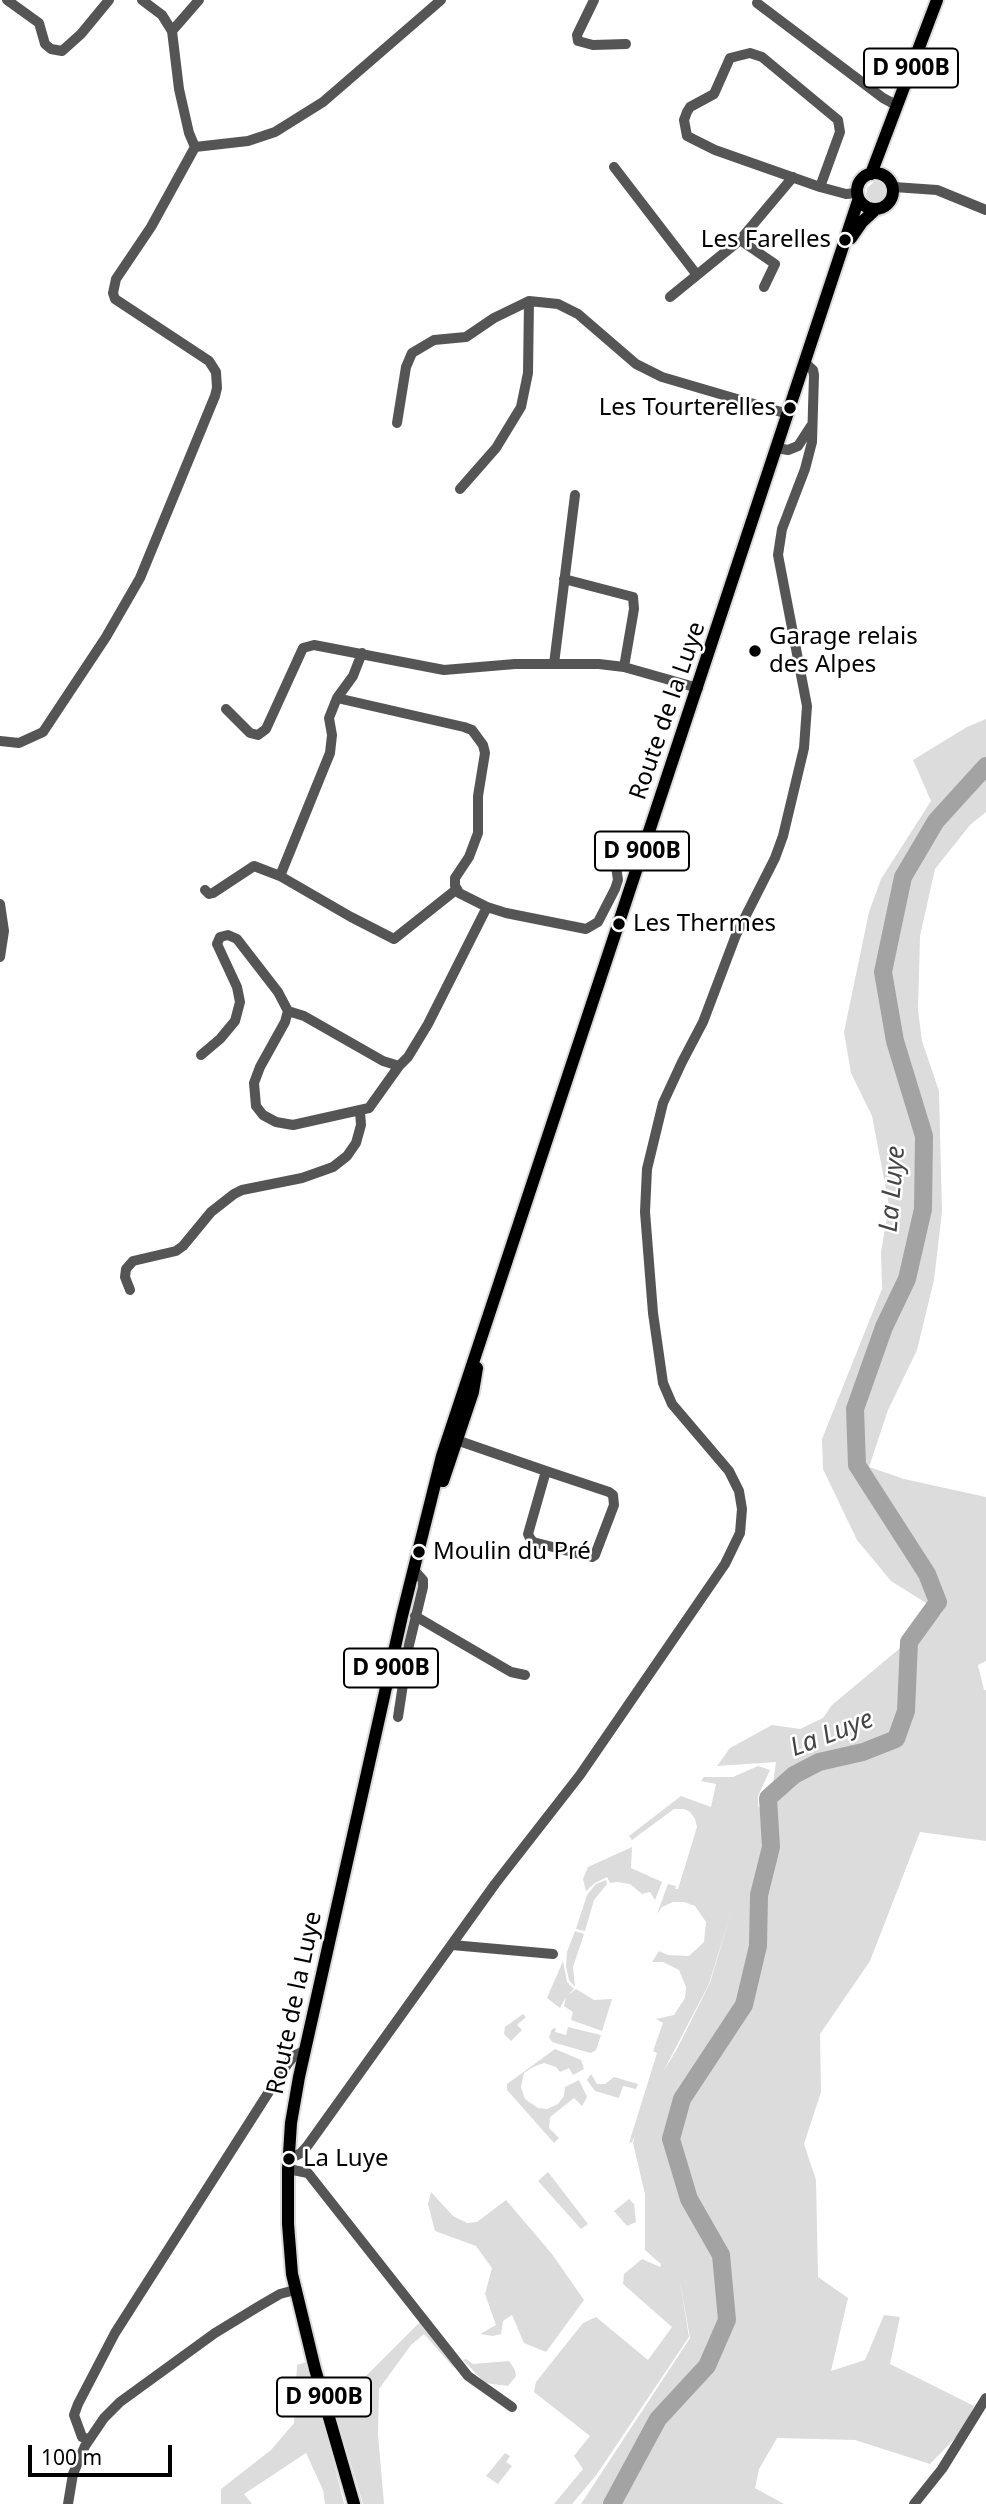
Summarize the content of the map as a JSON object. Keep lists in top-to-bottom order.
{
  "streets": {
    "main road": ["D 900B", "Route de la Luye"]
  },
  "crossings": [
    ["D 900B", "Route de la Luye"]
  ],
  "water": ["La Luye"],
  "places": [
    "Les Farelles",
    "Les Tourterelles",
    "Garage relais des Alpes",
    "Les Thermes",
    "Moulin du Pré",
    "La Luye"
  ],
  "scale_bar": "100 m"
}
